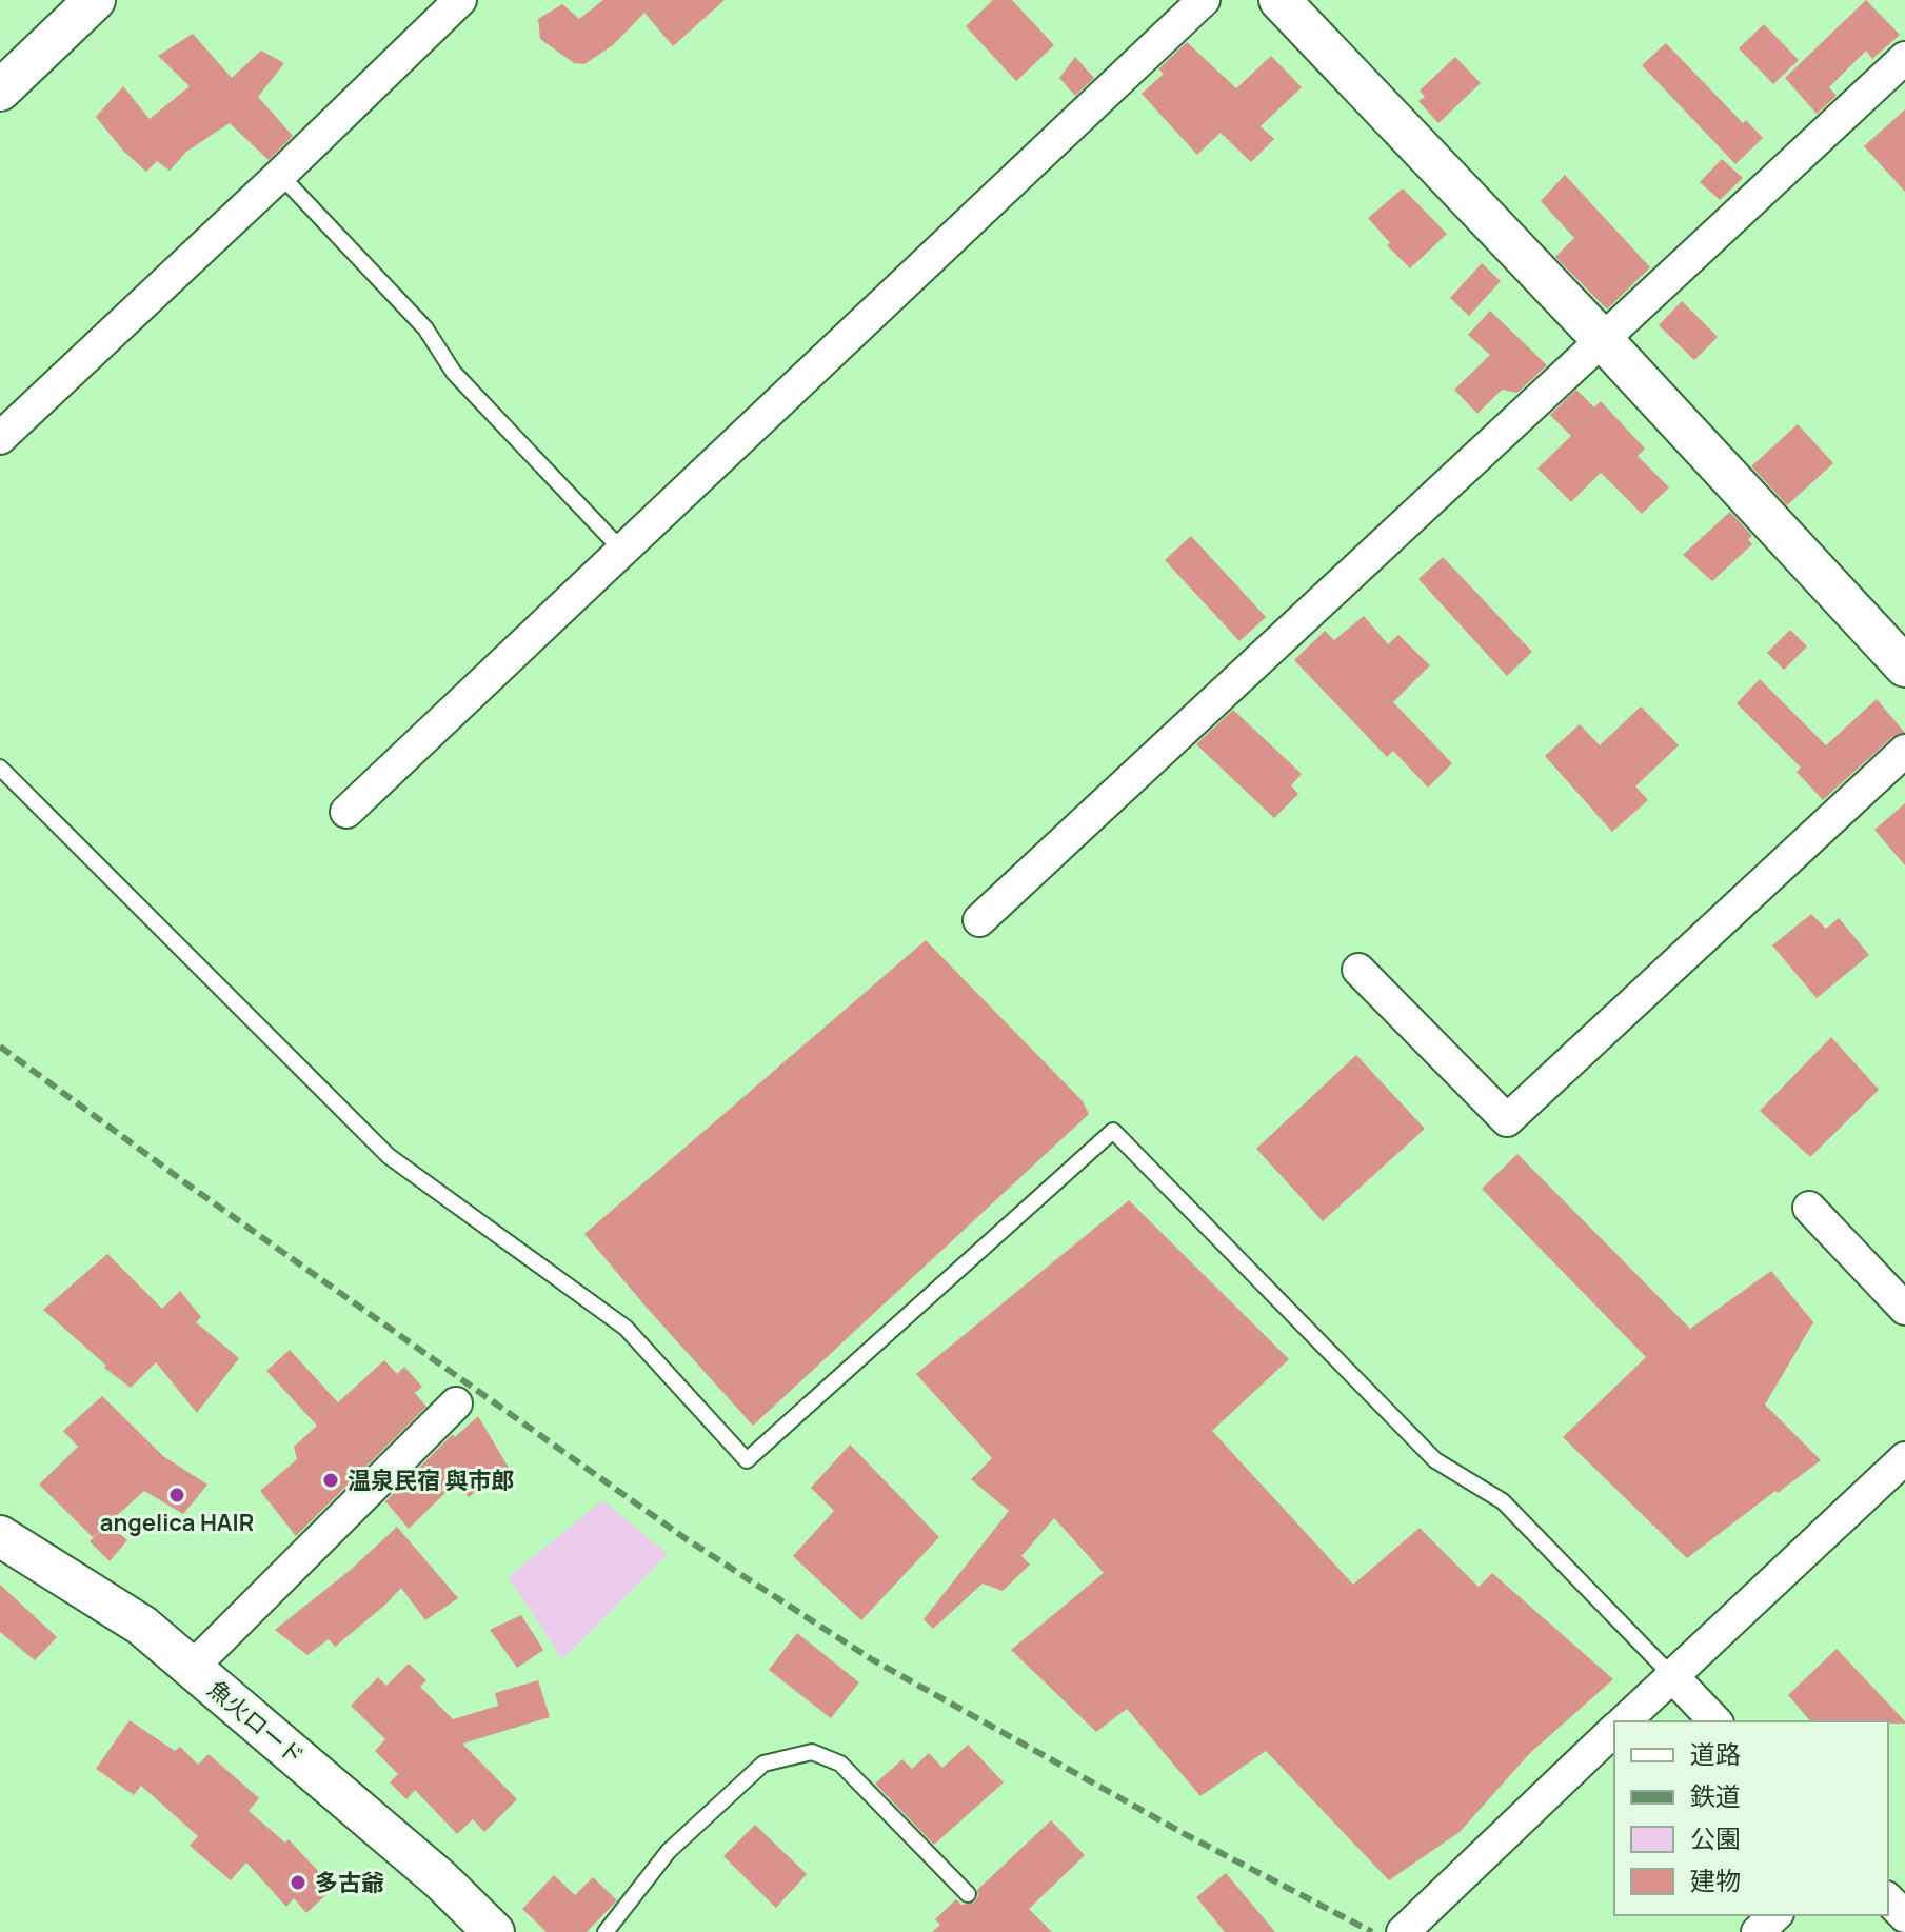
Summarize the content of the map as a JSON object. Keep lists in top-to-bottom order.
{
  "streets": {
    "street": ["魚火ロード"]
  },
  "places": ["温泉民宿 與市郎", "angelica HAIR", "多古爺"],
  "legend": [
    "道路",
    "鉄道",
    "公園",
    "建物"
  ]
}
